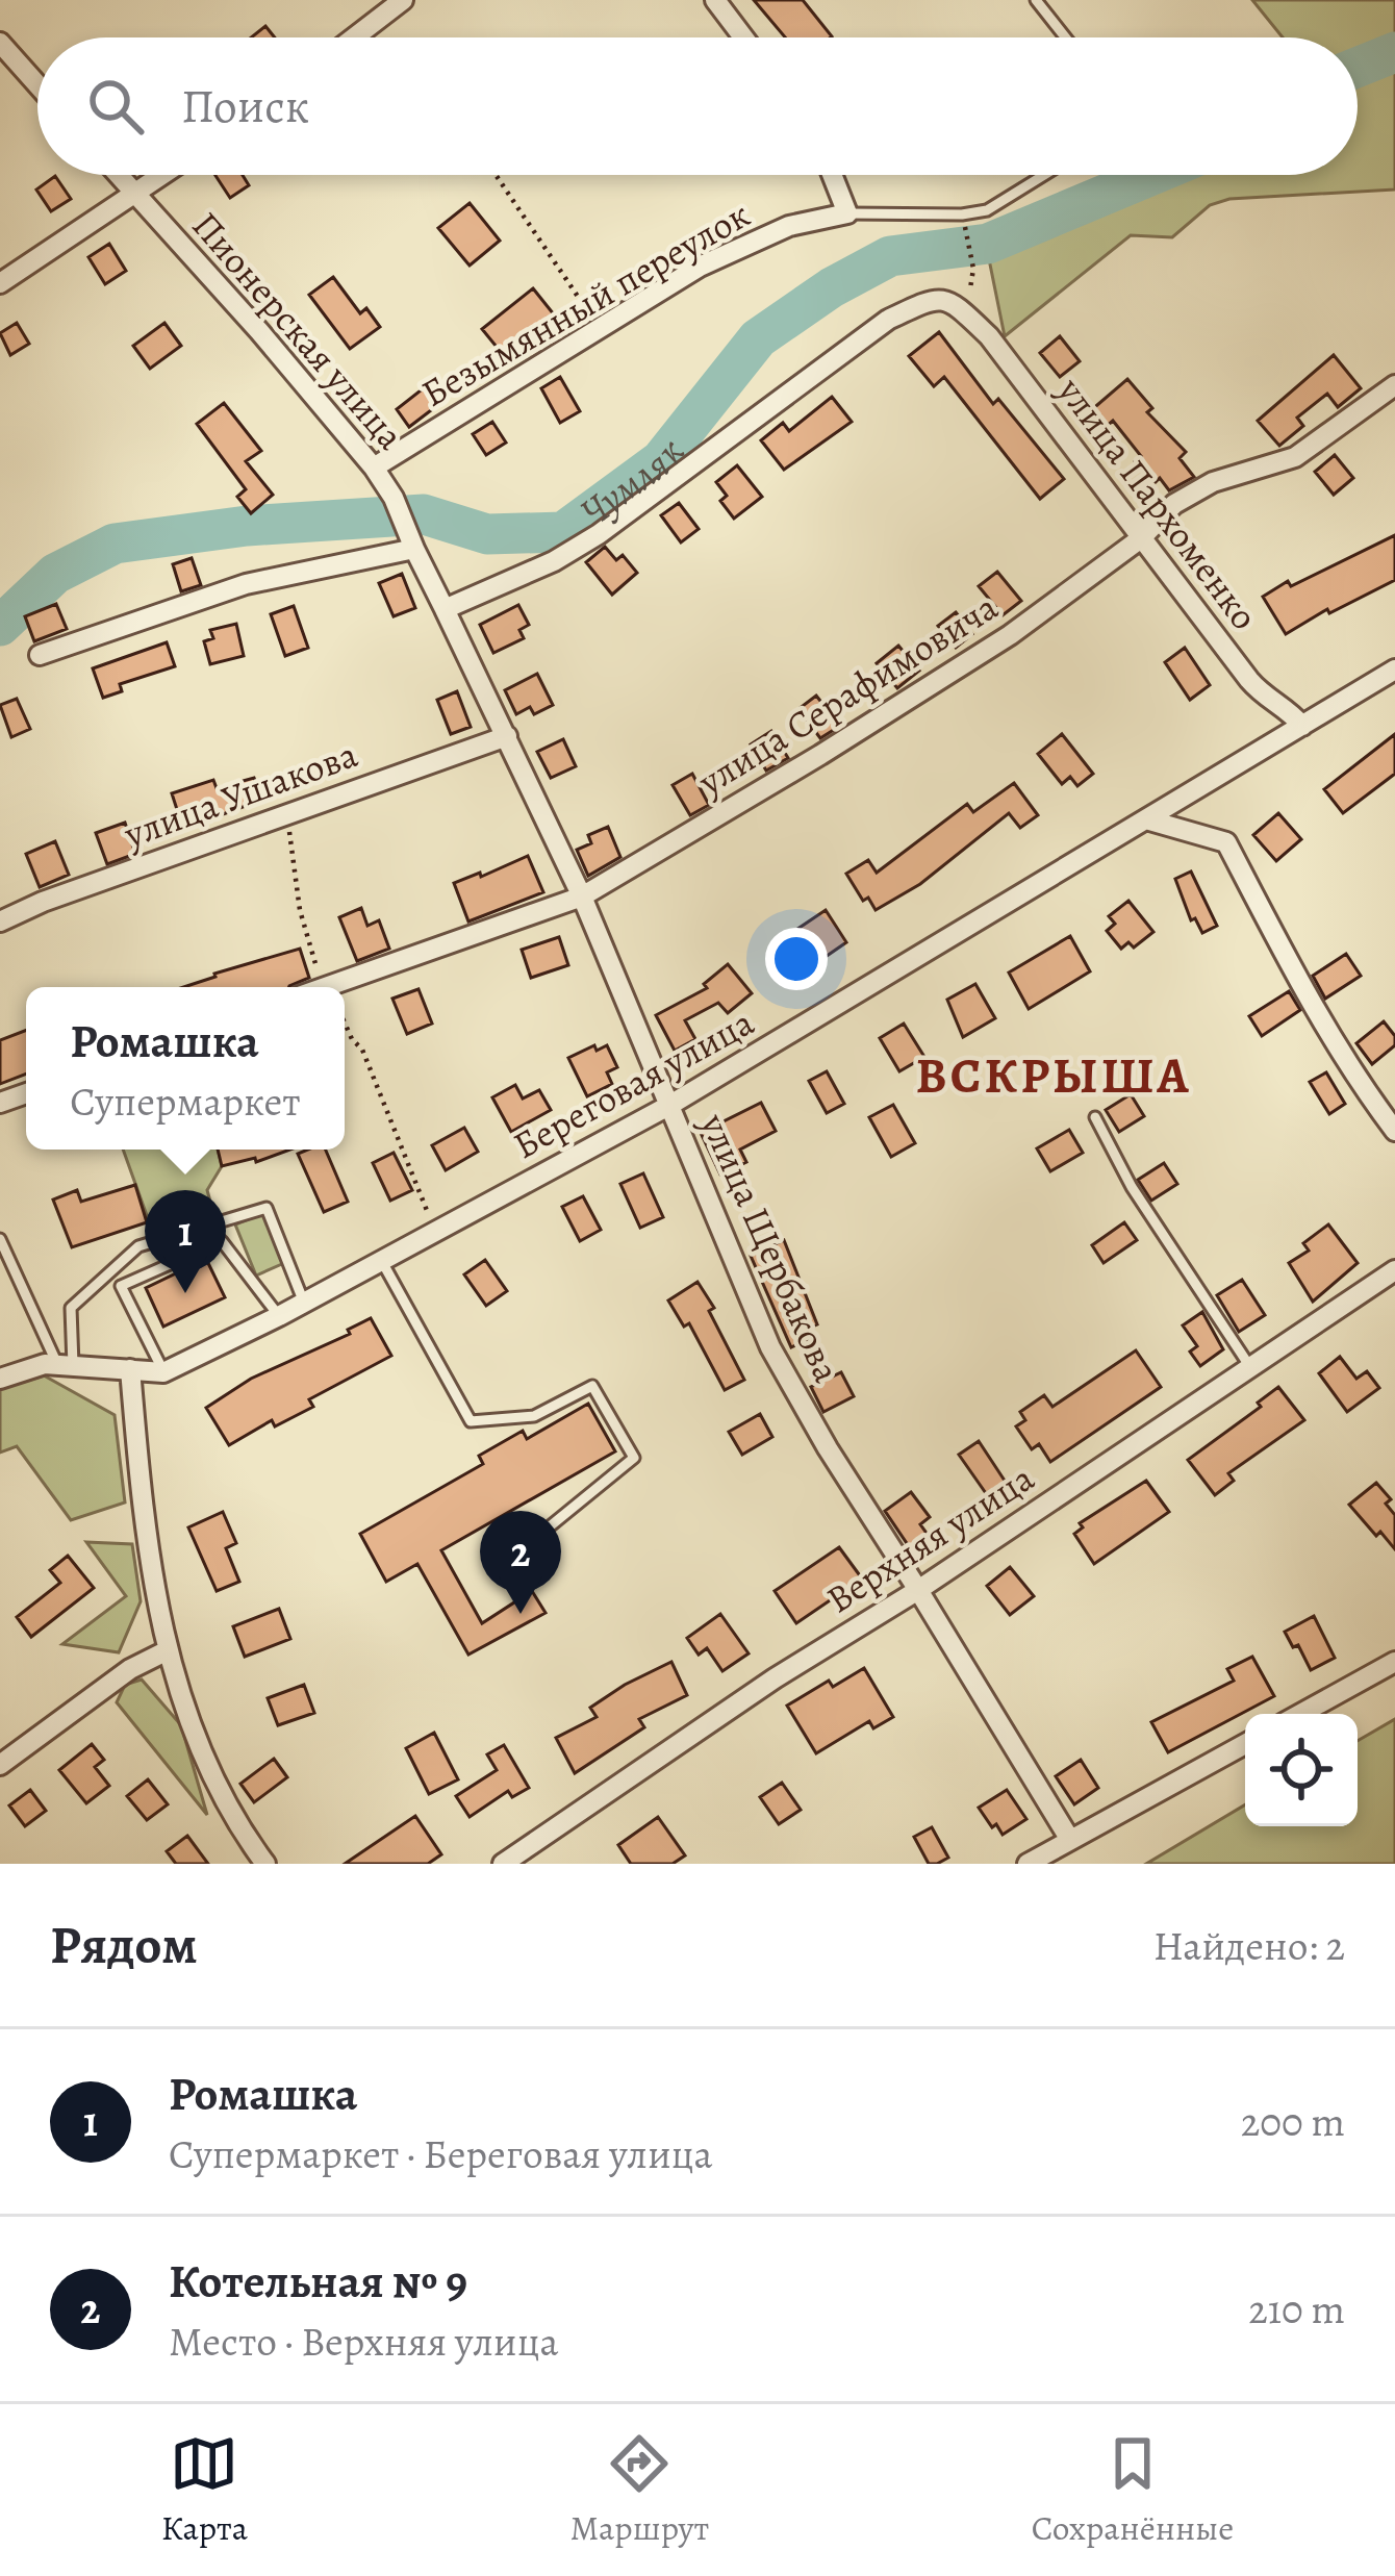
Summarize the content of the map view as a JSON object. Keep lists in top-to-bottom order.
{
  "streets": {
    "street": [
      "Безымянный переулок",
      "Пионерская улица",
      "улица Пархоменко",
      "улица Серафимовича",
      "улица Ушакова",
      "Береговая улица",
      "улица Щербакова",
      "Верхняя улица"
    ]
  },
  "crossings": [
    ["Безымянный переулок", "Пионерская улица"],
    ["Пионерская улица", "улица Щербакова"],
    ["улица Пархоменко", "улица Серафимовича"],
    ["улица Пархоменко", "Береговая улица"],
    ["улица Пархоменко", "улица Щербакова"],
    ["улица Серафимовича", "улица Щербакова"],
    ["улица Ушакова", "улица Щербакова"],
    ["Береговая улица", "улица Щербакова"],
    ["улица Щербакова", "Верхняя улица"]
  ],
  "districts": ["ВСКРЫША"],
  "water": ["Чумляк"],
  "page": {
    "search": "Поиск",
    "popup": ["Ромашка", "Супермаркет"],
    "pins": ["1", "2"],
    "heading": ["Рядом", "Найдено: 2"],
    "list": [
      {
        "mark": "1",
        "name": "Ромашка",
        "note": "Супермаркет · Береговая улица",
        "value": "200 m"
      },
      {
        "mark": "2",
        "name": "Котельная № 9",
        "note": "Место · Верхняя улица",
        "value": "210 m"
      }
    ],
    "nav": ["Карта", "Маршрут", "Сохранённые"]
  }
}
